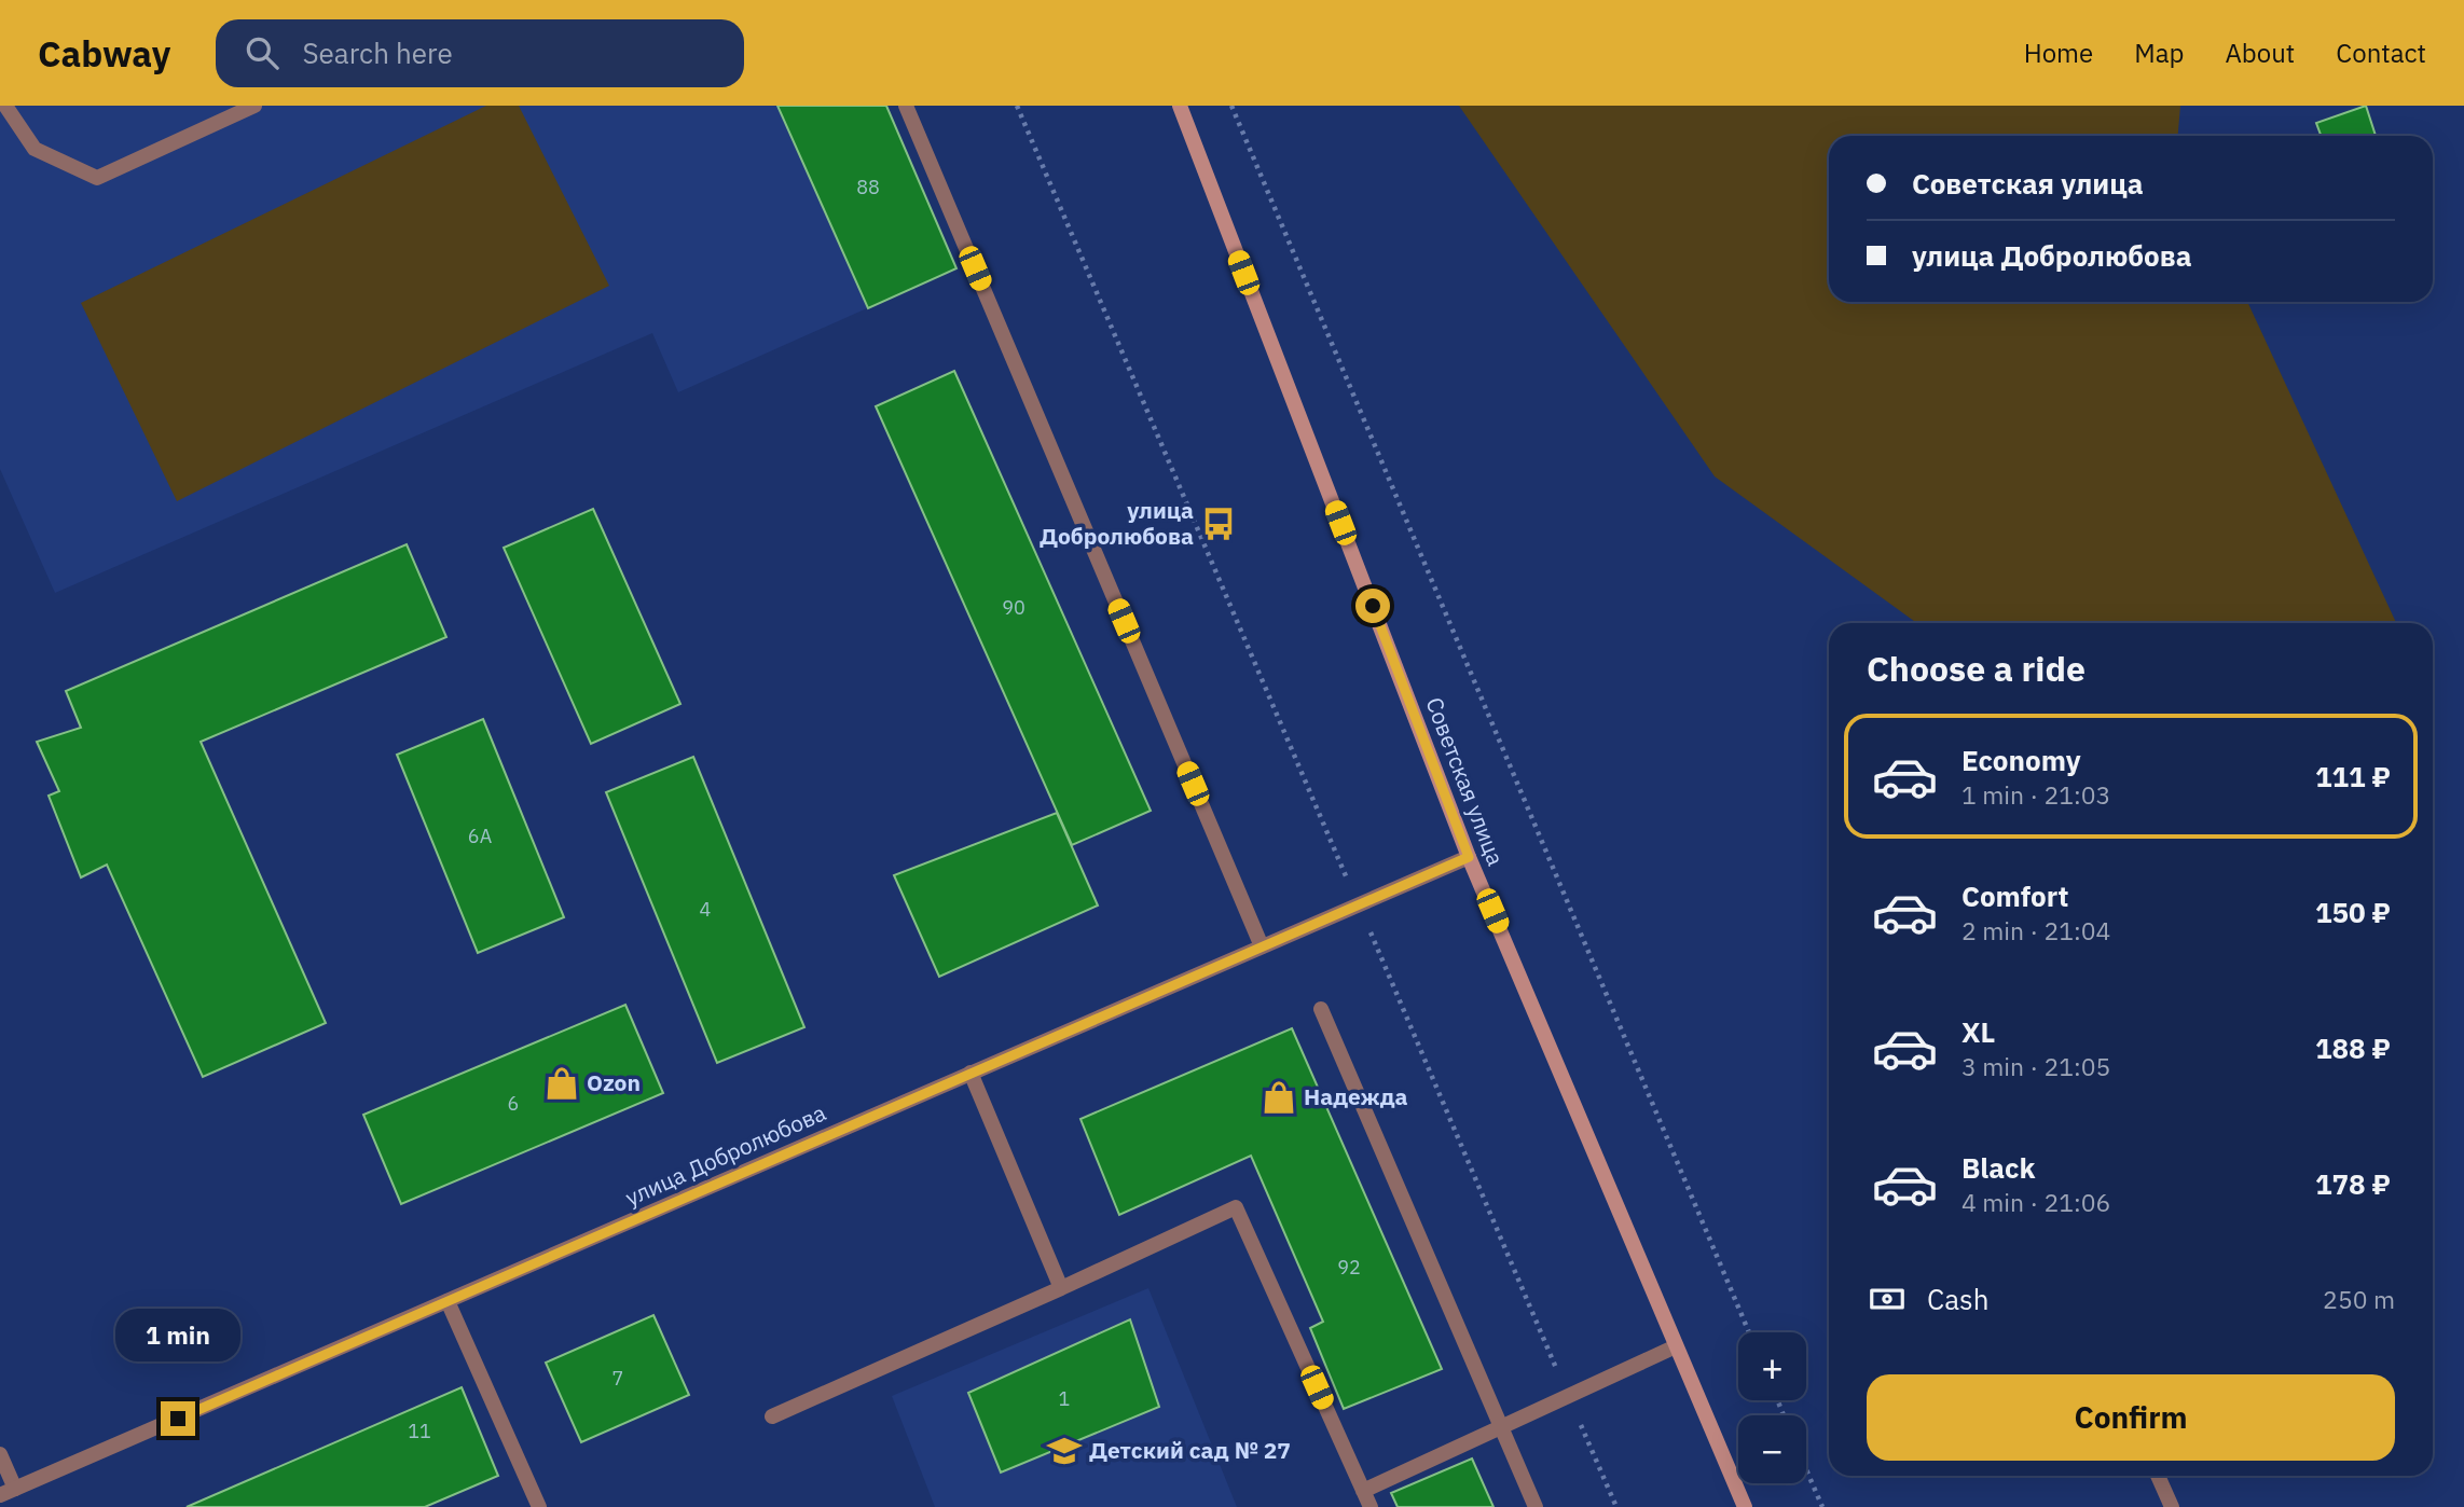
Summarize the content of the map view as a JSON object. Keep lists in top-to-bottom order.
{
  "streets": {
    "main road": ["Советская улица"],
    "street": ["улица Добролюбова"]
  },
  "crossings": [
    ["Советская улица", "улица Добролюбова"]
  ],
  "places": {
    "bus stop": ["улица Добролюбова"],
    "shop": ["Ozon", "Надежда"],
    "school or university": ["Детский сад № 27"]
  },
  "house_numbers": [
    "88",
    "90",
    "6А",
    "4",
    "6",
    "92",
    "7",
    "1",
    "11"
  ],
  "page": {
    "header": "Cabway",
    "search": "Search here",
    "nav": [
      "Home",
      "Map",
      "About",
      "Contact"
    ],
    "banner": ["Советская улица", "улица Добролюбова"],
    "heading": "Choose a ride",
    "list": [
      {
        "name": "Economy",
        "note": "1 min · 21:03",
        "value": "111 ₽"
      },
      {
        "name": "Comfort",
        "note": "2 min · 21:04",
        "value": "150 ₽"
      },
      {
        "name": "XL",
        "note": "3 min · 21:05",
        "value": "188 ₽"
      },
      {
        "name": "Black",
        "note": "4 min · 21:06",
        "value": "178 ₽"
      }
    ],
    "pay": ["Cash", "250 m"],
    "bubble": "1 min",
    "map_buttons": ["+", "−"],
    "buttons": "Confirm"
  }
}
